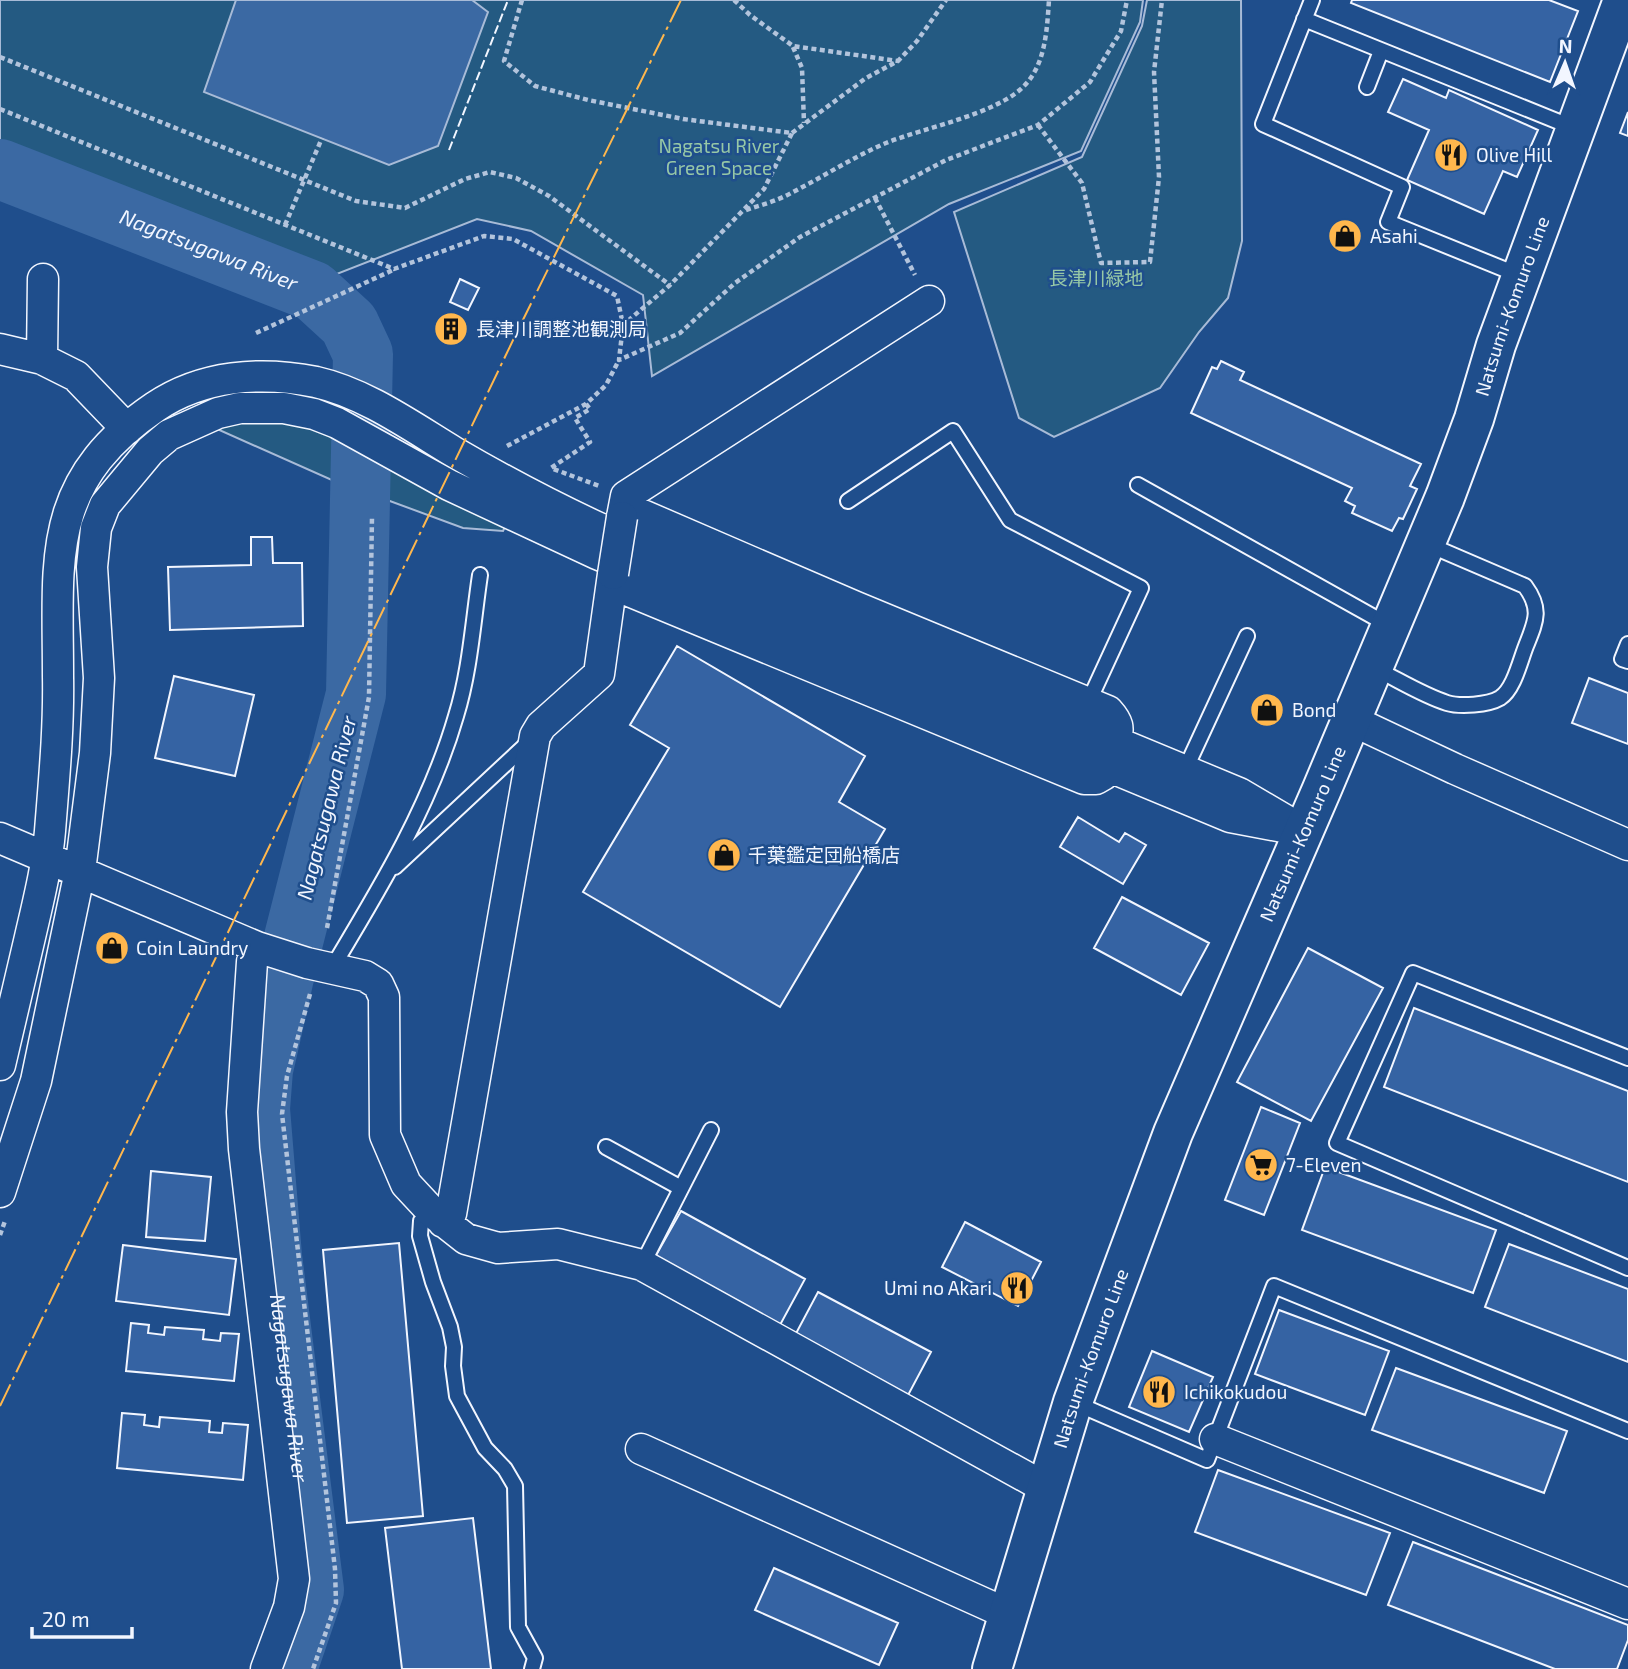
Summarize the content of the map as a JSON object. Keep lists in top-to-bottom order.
{
  "streets": {
    "main road": ["Natsumi-Komuro Line"]
  },
  "water": ["Nagatsugawa River"],
  "parks": ["Nagatsu River Green Space", "長津川緑地"],
  "places": {
    "restaurant": ["Olive Hill", "Umi no Akari", "Ichikokudou"],
    "shop": [
      "Asahi",
      "Bond",
      "千葉鑑定団船橋店",
      "Coin Laundry"
    ],
    "building": ["長津川調整池観測局"],
    "supermarket": ["7-Eleven"]
  },
  "scale_bar": "20 m",
  "north": "top"
}
